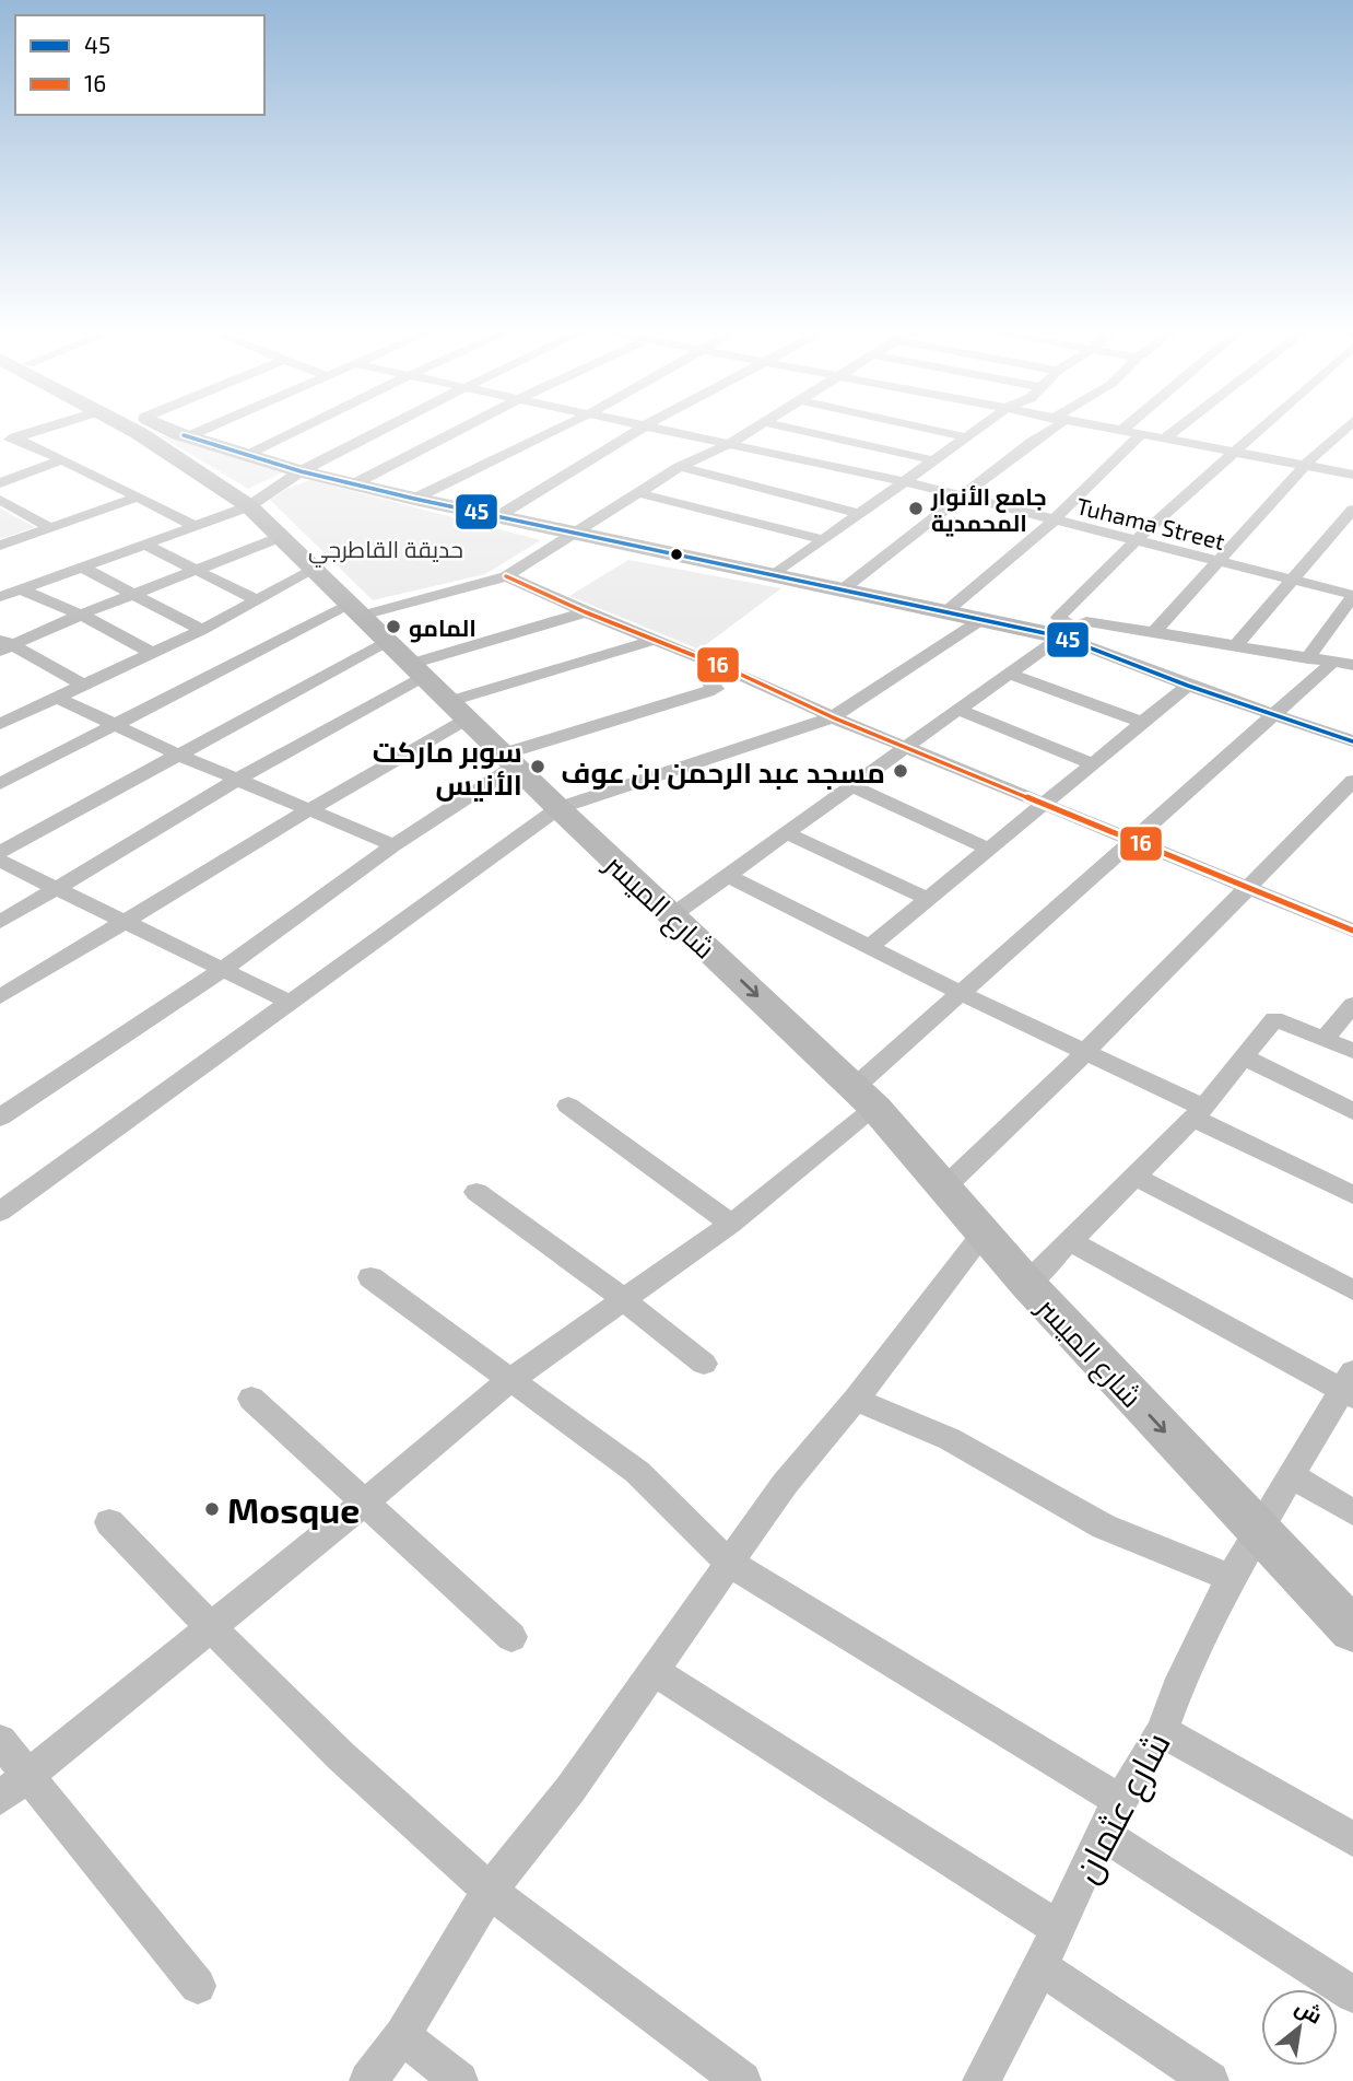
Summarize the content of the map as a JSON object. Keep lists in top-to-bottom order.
{
  "streets": {
    "main road": ["شارع الميسر"],
    "street": ["Tuhama Street", "شارع عثمان"]
  },
  "crossings": [
    ["شارع الميسر", "شارع عثمان"]
  ],
  "one_way": ["شارع الميسر"],
  "parks": ["حديقة القاطرجي"],
  "places": [
    "جامع الأنوار المحمدية",
    "المامو",
    "سوبر ماركت الأنيس",
    "مسجد عبد الرحمن بن عوف",
    "Mosque"
  ],
  "lines": ["transit line 45", "transit line 16"],
  "legend": ["45", "16"],
  "north": "top right"
}
